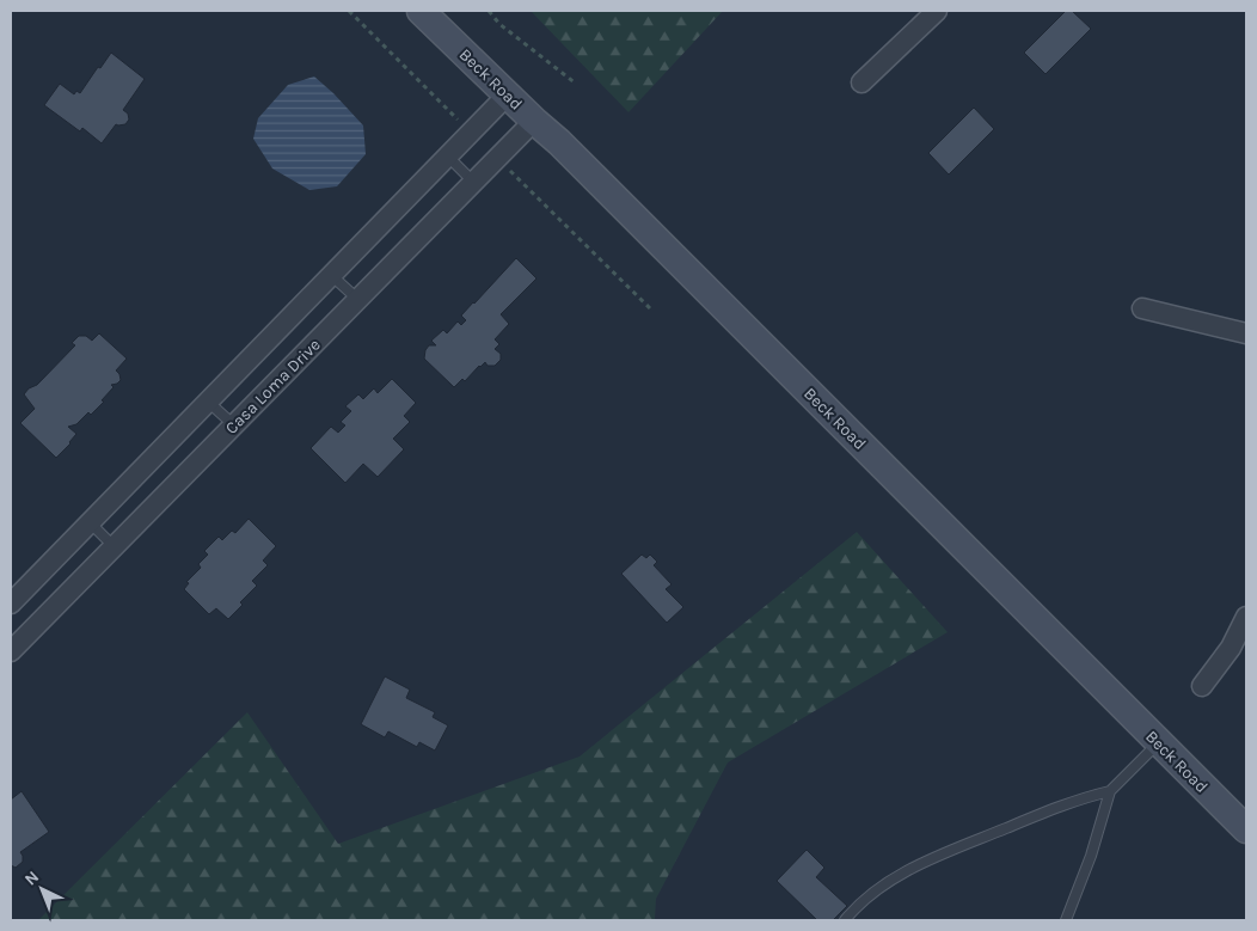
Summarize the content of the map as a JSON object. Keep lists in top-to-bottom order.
{
  "streets": {
    "main road": ["Beck Road"],
    "street": ["Casa Loma Drive"]
  },
  "crossings": [
    ["Beck Road", "Casa Loma Drive"]
  ],
  "north": "top left"
}
